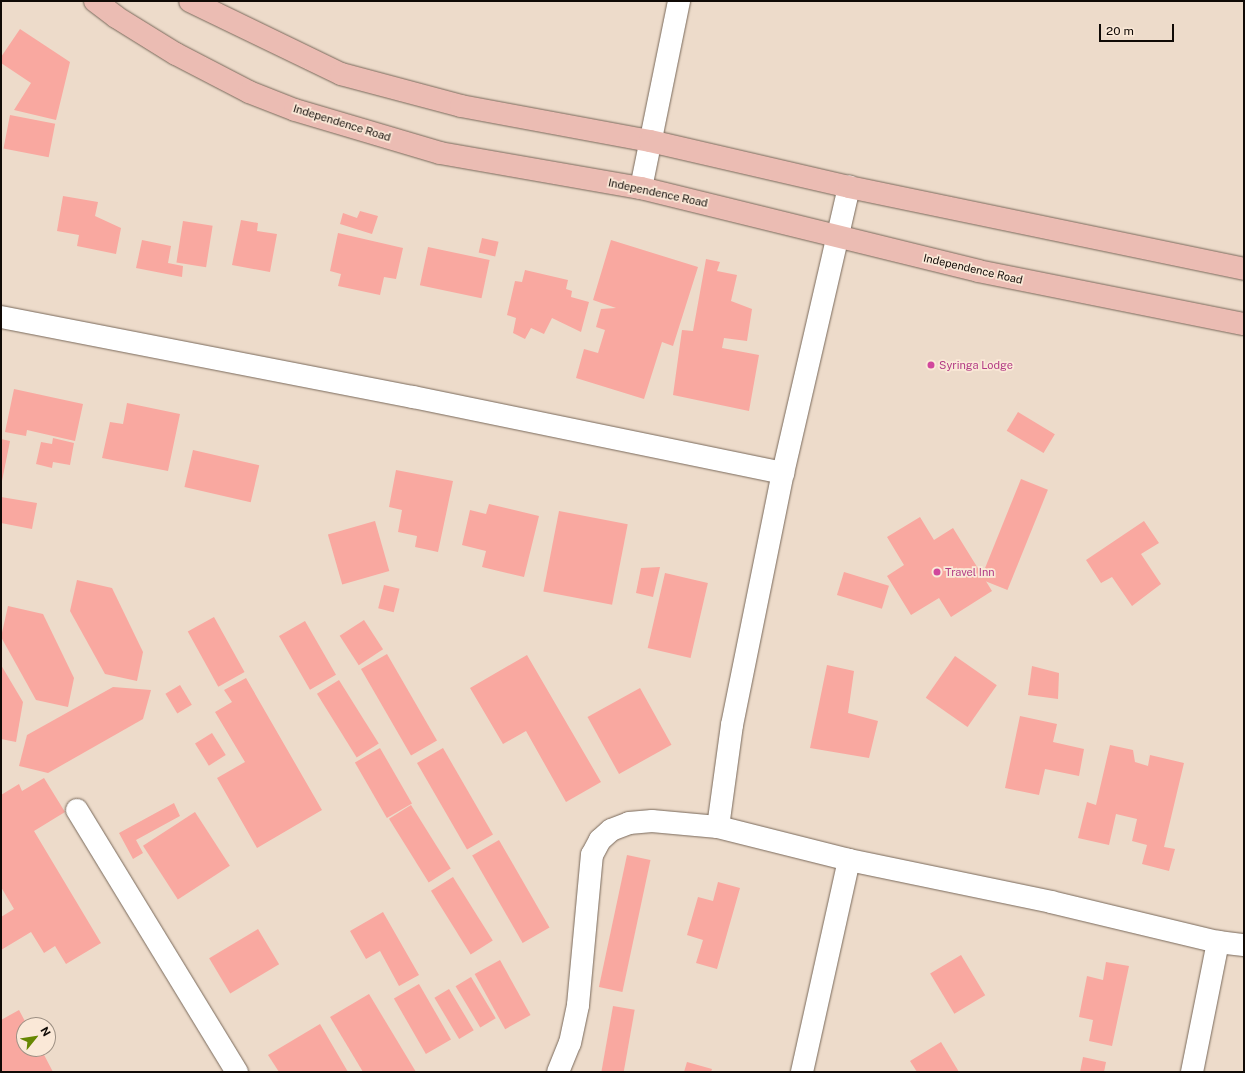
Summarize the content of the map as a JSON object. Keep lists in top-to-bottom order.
{
  "streets": {
    "main road": ["Independence Road"]
  },
  "places": ["Syringa Lodge", "Travel Inn"],
  "scale_bar": "20 m",
  "north": "top right"
}
